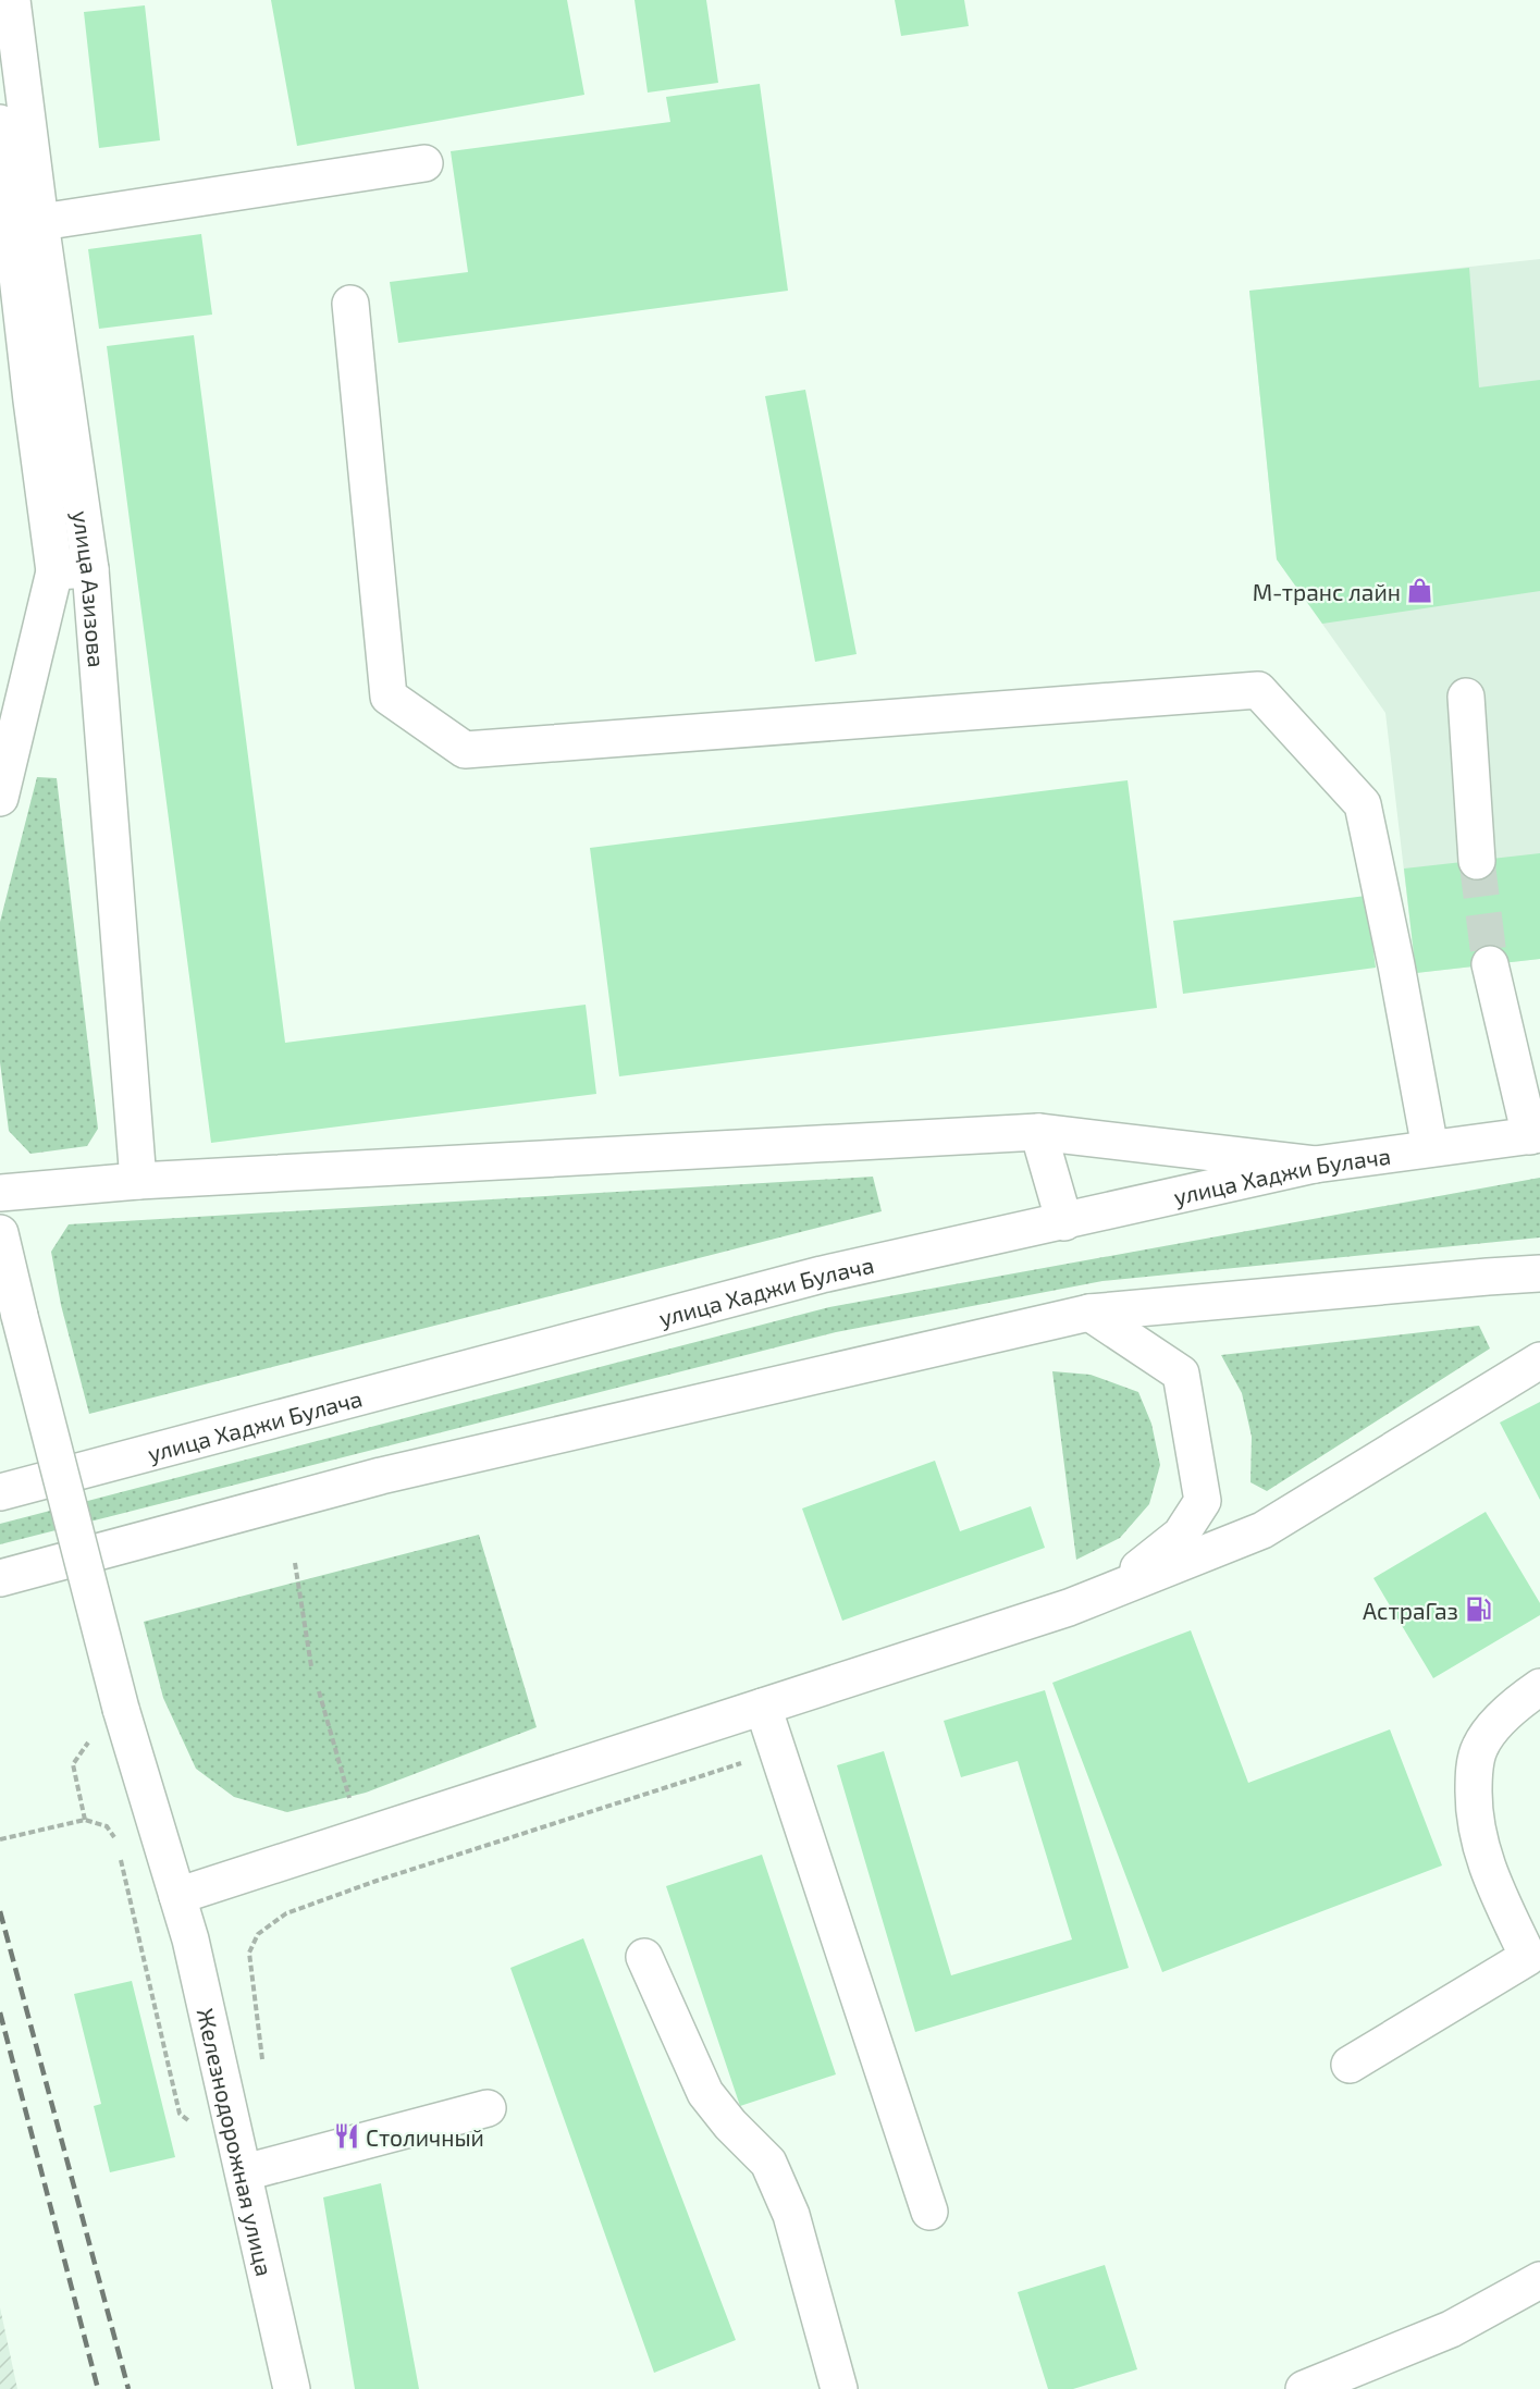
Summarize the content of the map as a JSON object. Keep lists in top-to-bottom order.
{
  "streets": {
    "main road": ["улица Азизова", "улица Хаджи Булача", "Железнодорожная улица"]
  },
  "places": {
    "shop": ["М-транс лайн"],
    "fuel station": ["АстраГаз"],
    "restaurant": ["Столичный"]
  }
}
